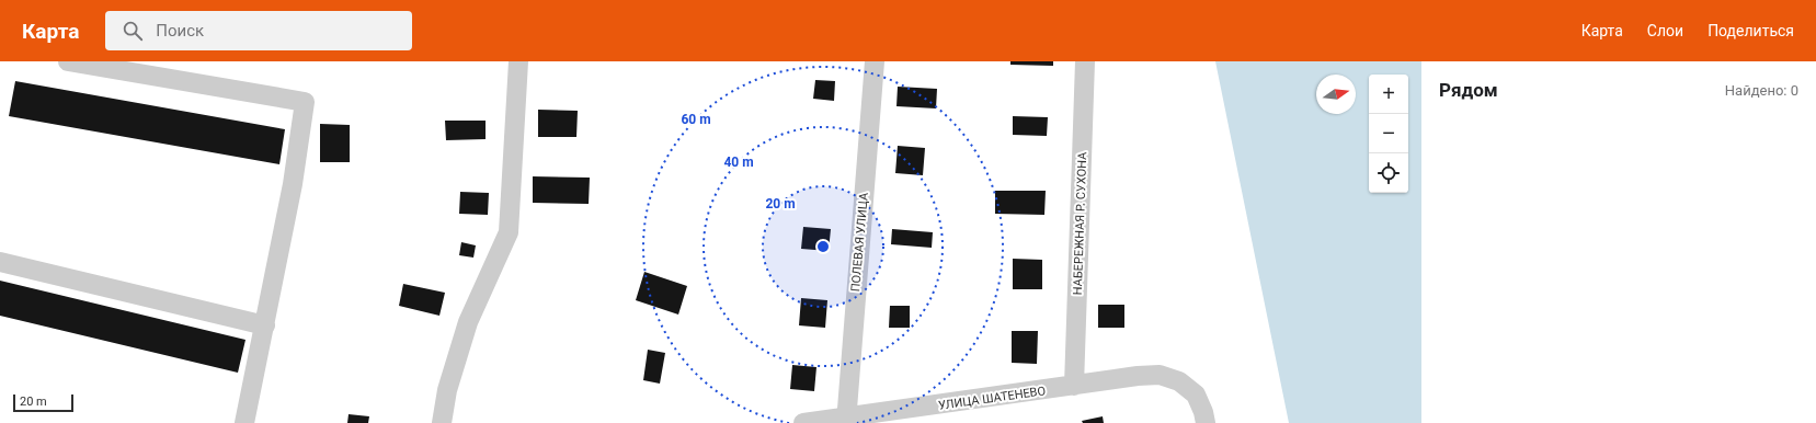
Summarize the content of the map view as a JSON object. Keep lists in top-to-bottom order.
{
  "streets": {
    "street": ["НАБЕРЕЖНАЯ Р. СУХОНА", "ПОЛЕВАЯ УЛИЦА", "УЛИЦА ШАТЕНЕВО"]
  },
  "crossings": [
    ["НАБЕРЕЖНАЯ Р. СУХОНА", "УЛИЦА ШАТЕНЕВО"],
    ["ПОЛЕВАЯ УЛИЦА", "УЛИЦА ШАТЕНЕВО"]
  ],
  "scale_bar": "20 m",
  "north": "right",
  "page": {
    "header": "Карта",
    "search": "Поиск",
    "nav": ["Карта", "Слои", "Поделиться"],
    "heading": ["Рядом", "Найдено: 0"],
    "map_buttons": ["+", "−"],
    "scale": "20 m"
  },
  "rings": ["60 m", "40 m", "20 m"]
}
